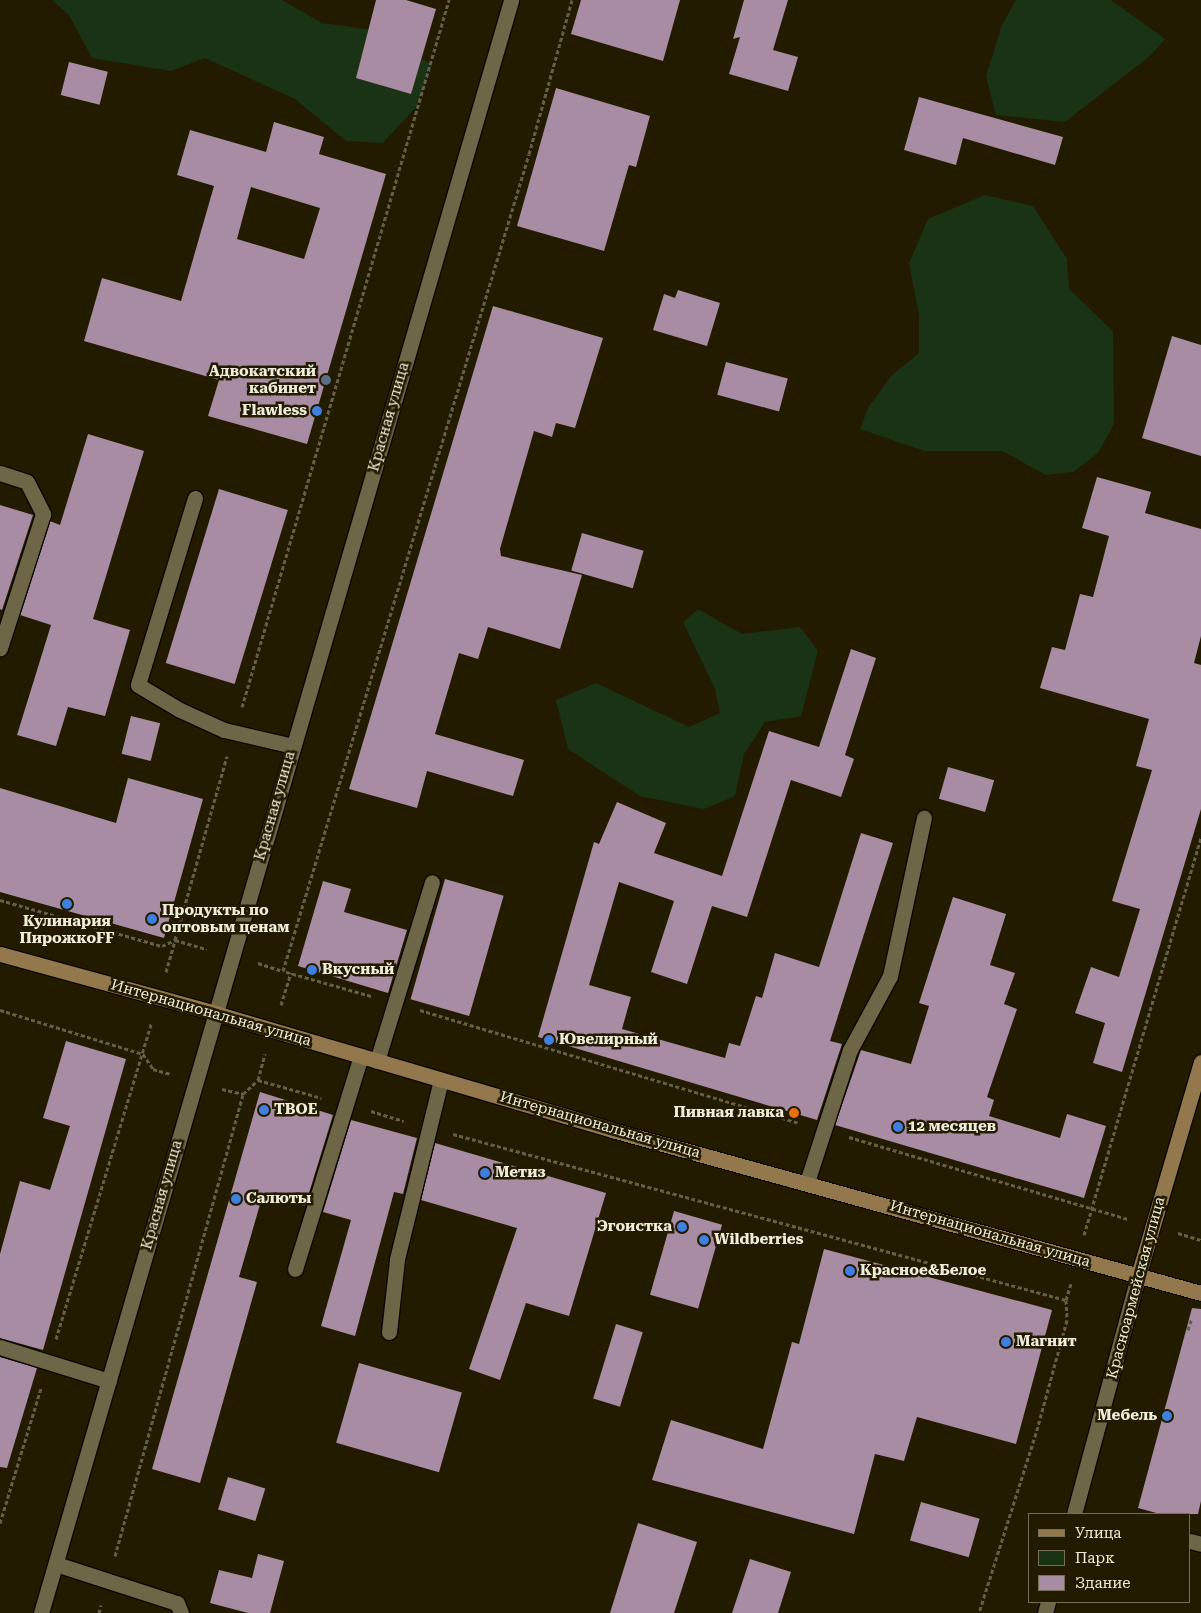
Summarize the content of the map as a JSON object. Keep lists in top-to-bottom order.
{
  "streets": {
    "street": ["Красная улица", "Интернациональная улица", "Красноармейская улица"]
  },
  "crossings": [
    ["Красная улица", "Интернациональная улица"],
    ["Интернациональная улица", "Красноармейская улица"]
  ],
  "places": [
    "Адвокатский кабинет",
    "Flawless",
    "Кулинария ПирожкоFF",
    "Продукты по оптовым ценам",
    "Вкусный",
    "Ювелирный",
    "ТВОЕ",
    "Пивная лавка",
    "12 месяцев",
    "Метиз",
    "Салюты",
    "Эгоистка",
    "Wildberries",
    "Красное&Белое",
    "Магнит",
    "Мебель"
  ],
  "legend": ["Улица", "Парк", "Здание"]
}
